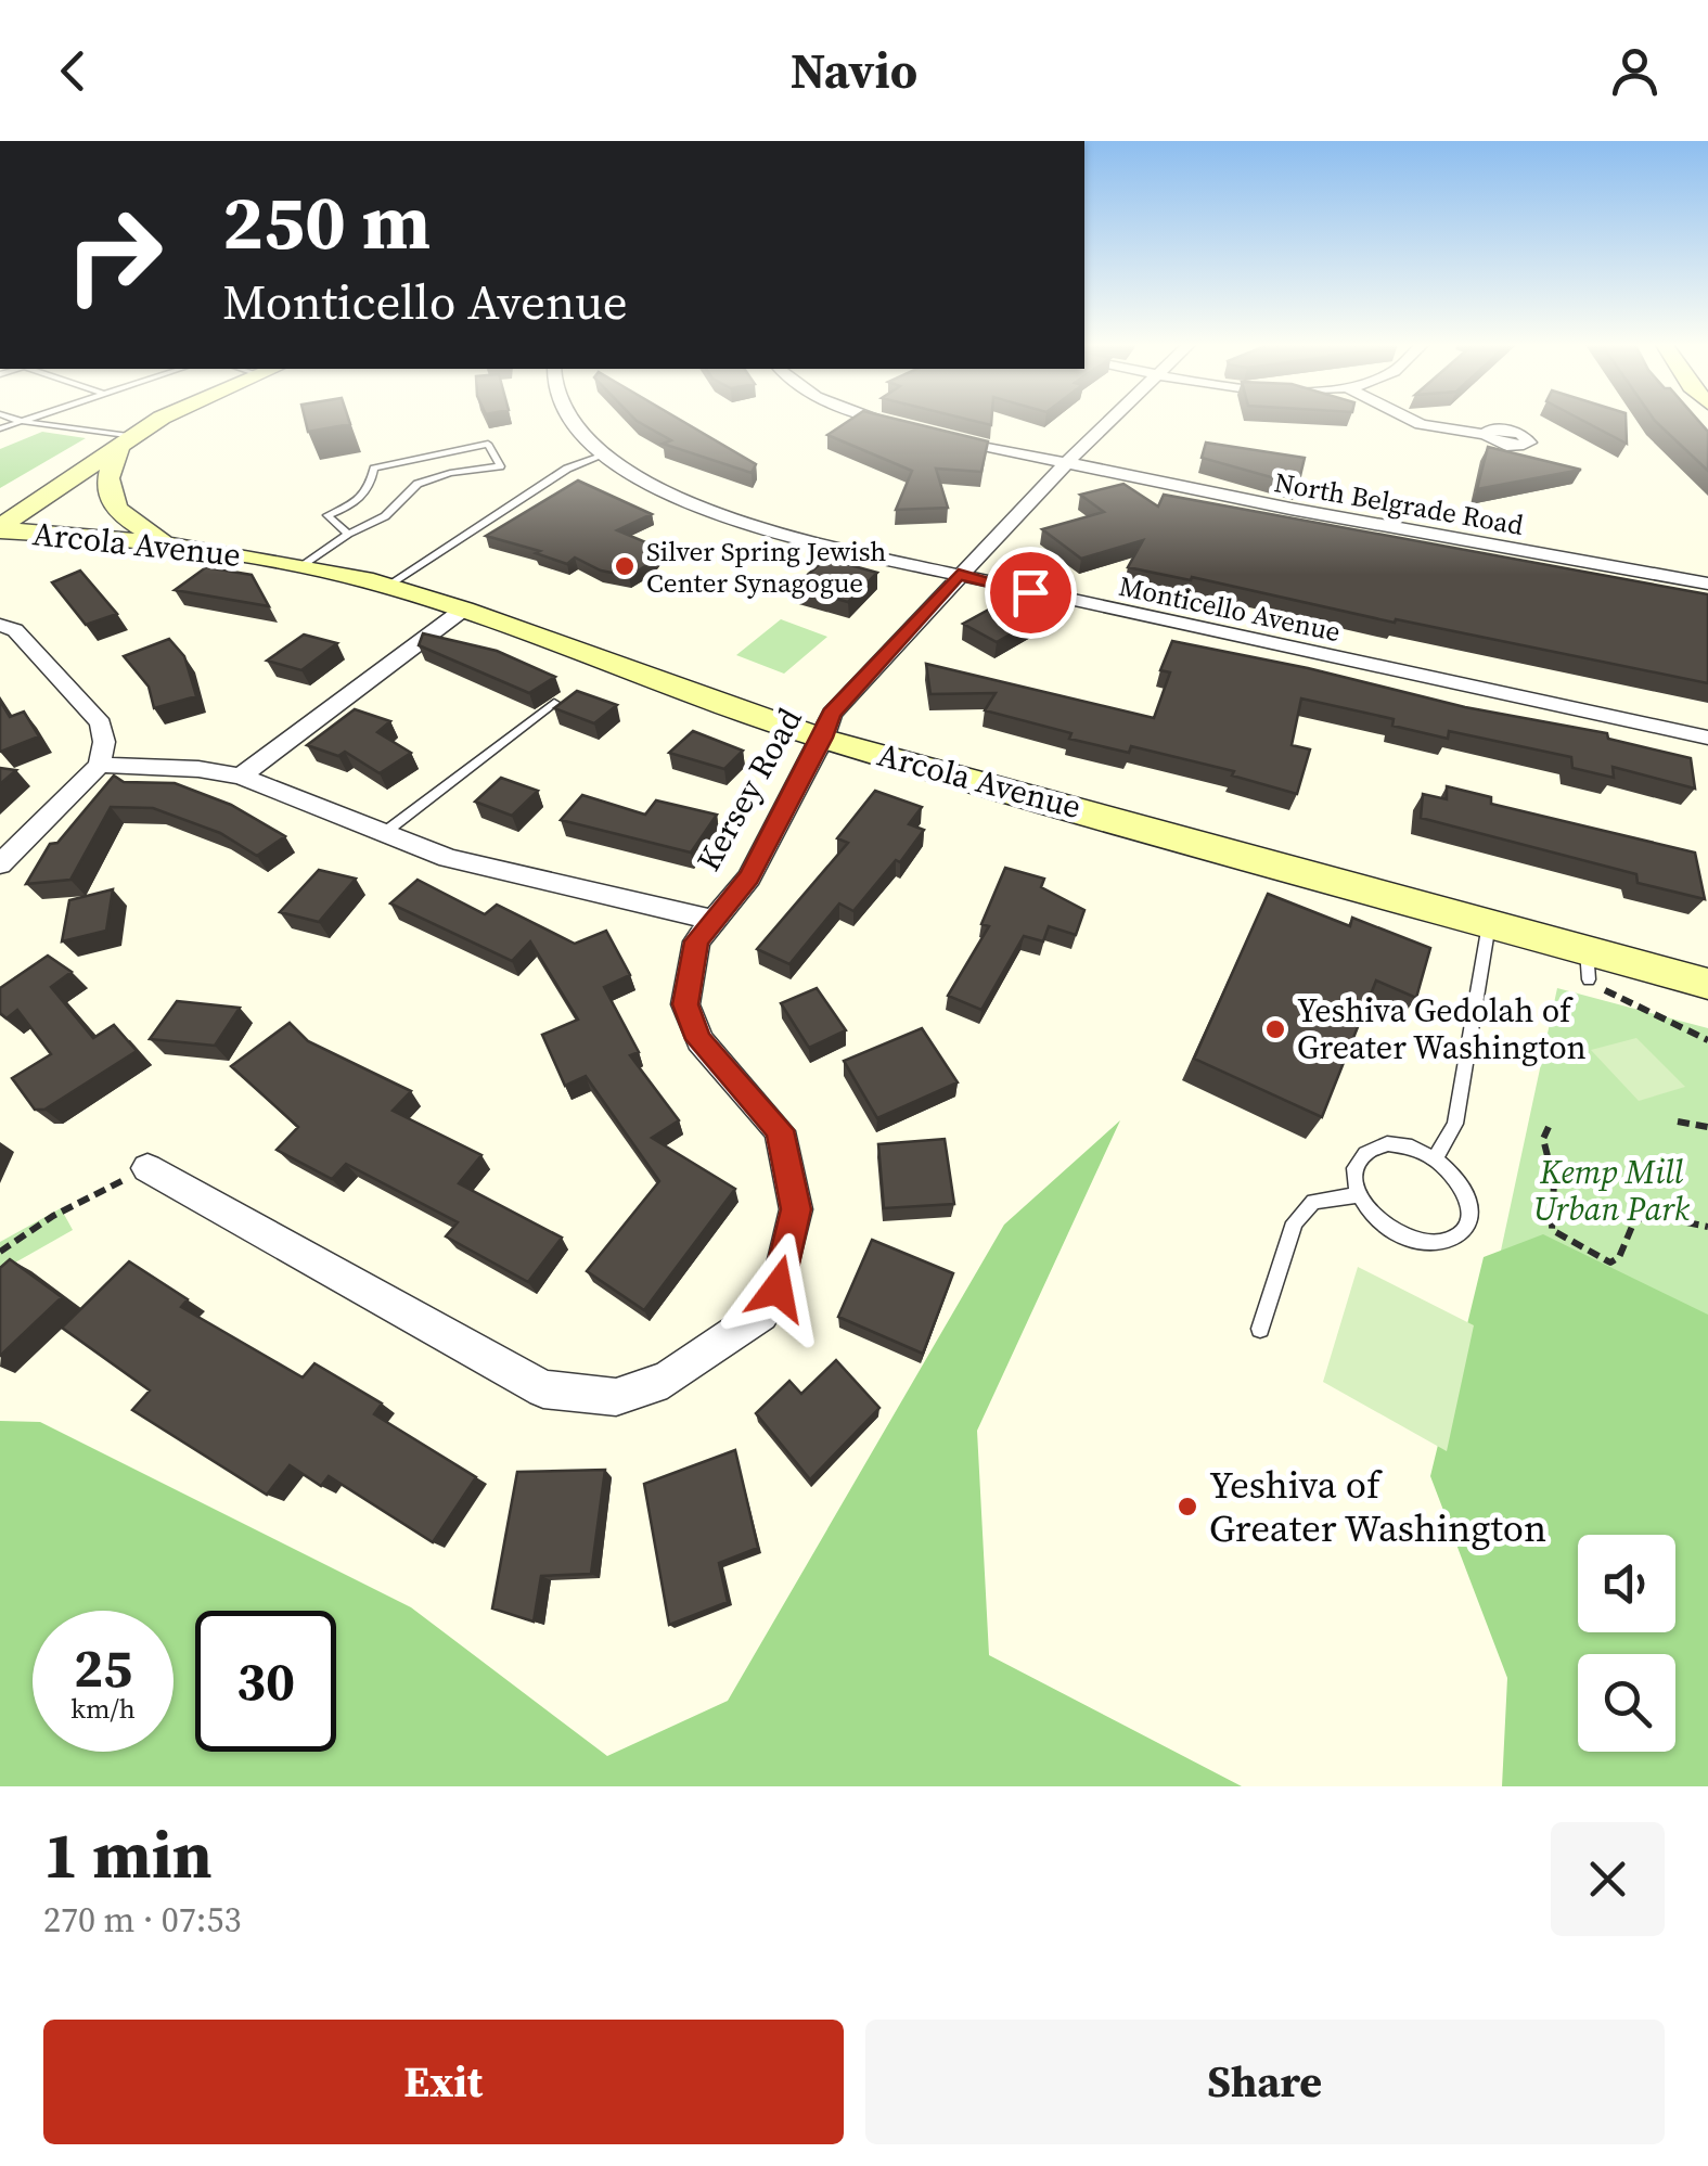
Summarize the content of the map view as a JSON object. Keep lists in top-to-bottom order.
{
  "streets": {
    "street": [
      "North Belgrade Road",
      "Arcola Avenue",
      "Monticello Avenue",
      "Kersey Road"
    ]
  },
  "crossings": [
    ["North Belgrade Road", "Kersey Road"],
    ["Arcola Avenue", "Kersey Road"],
    ["Monticello Avenue", "Kersey Road"]
  ],
  "parks": ["Kemp Mill Urban Park"],
  "places": ["Silver Spring Jewish Center Synagogue", "Yeshiva Gedolah of Greater Washington", "Yeshiva of Greater Washington"],
  "page": {
    "header": "Navio",
    "turn": ["250 m", "Monticello Avenue"],
    "speed": "25 km/h",
    "limit": "30",
    "heading": ["1 min", "270 m · 07:53"],
    "buttons": ["Exit", "Share"]
  }
}
